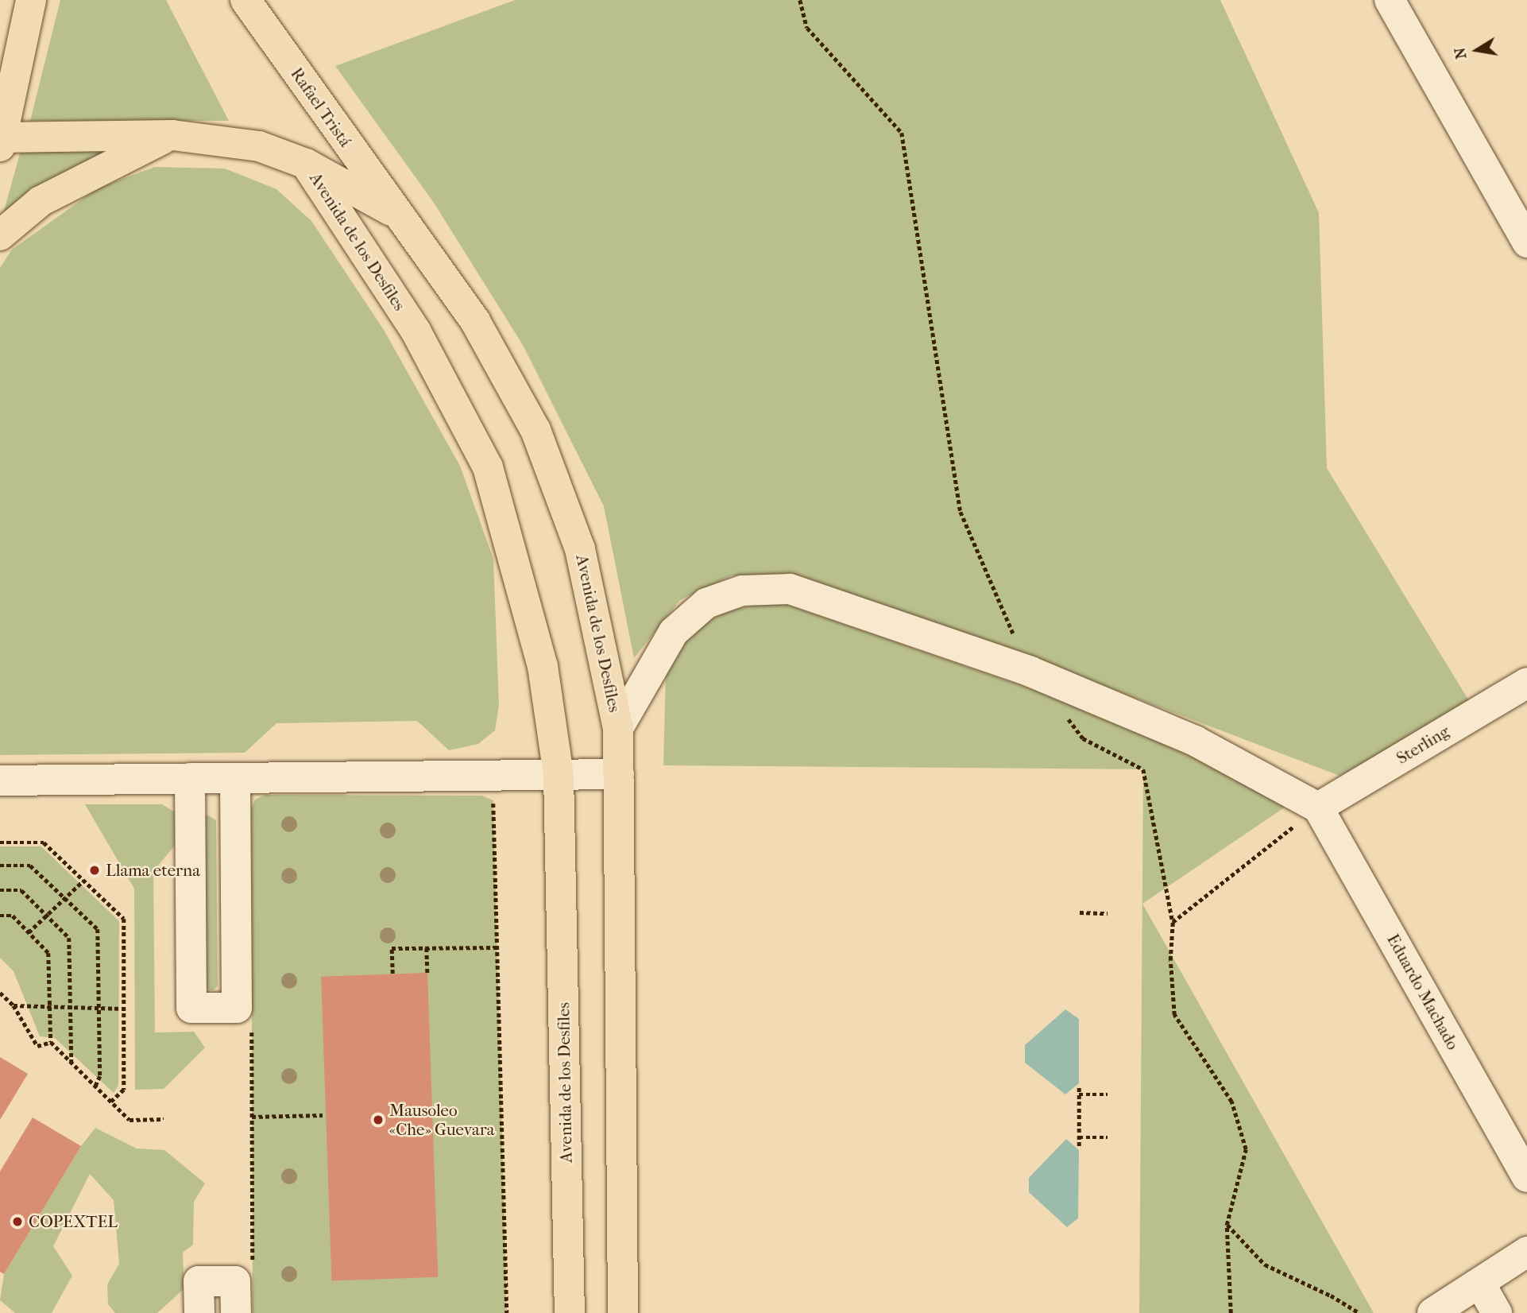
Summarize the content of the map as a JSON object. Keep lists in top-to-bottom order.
{
  "streets": {
    "main road": ["Rafael Tristá", "Avenida de los Desfiles"],
    "street": ["Sterling", "Eduardo Machado"]
  },
  "crossings": [
    ["Rafael Tristá", "Avenida de los Desfiles"],
    ["Sterling", "Eduardo Machado"]
  ],
  "places": ["Llama eterna", "Mausoleo «Che» Guevara", "COPEXTEL"],
  "north": "left"
}
